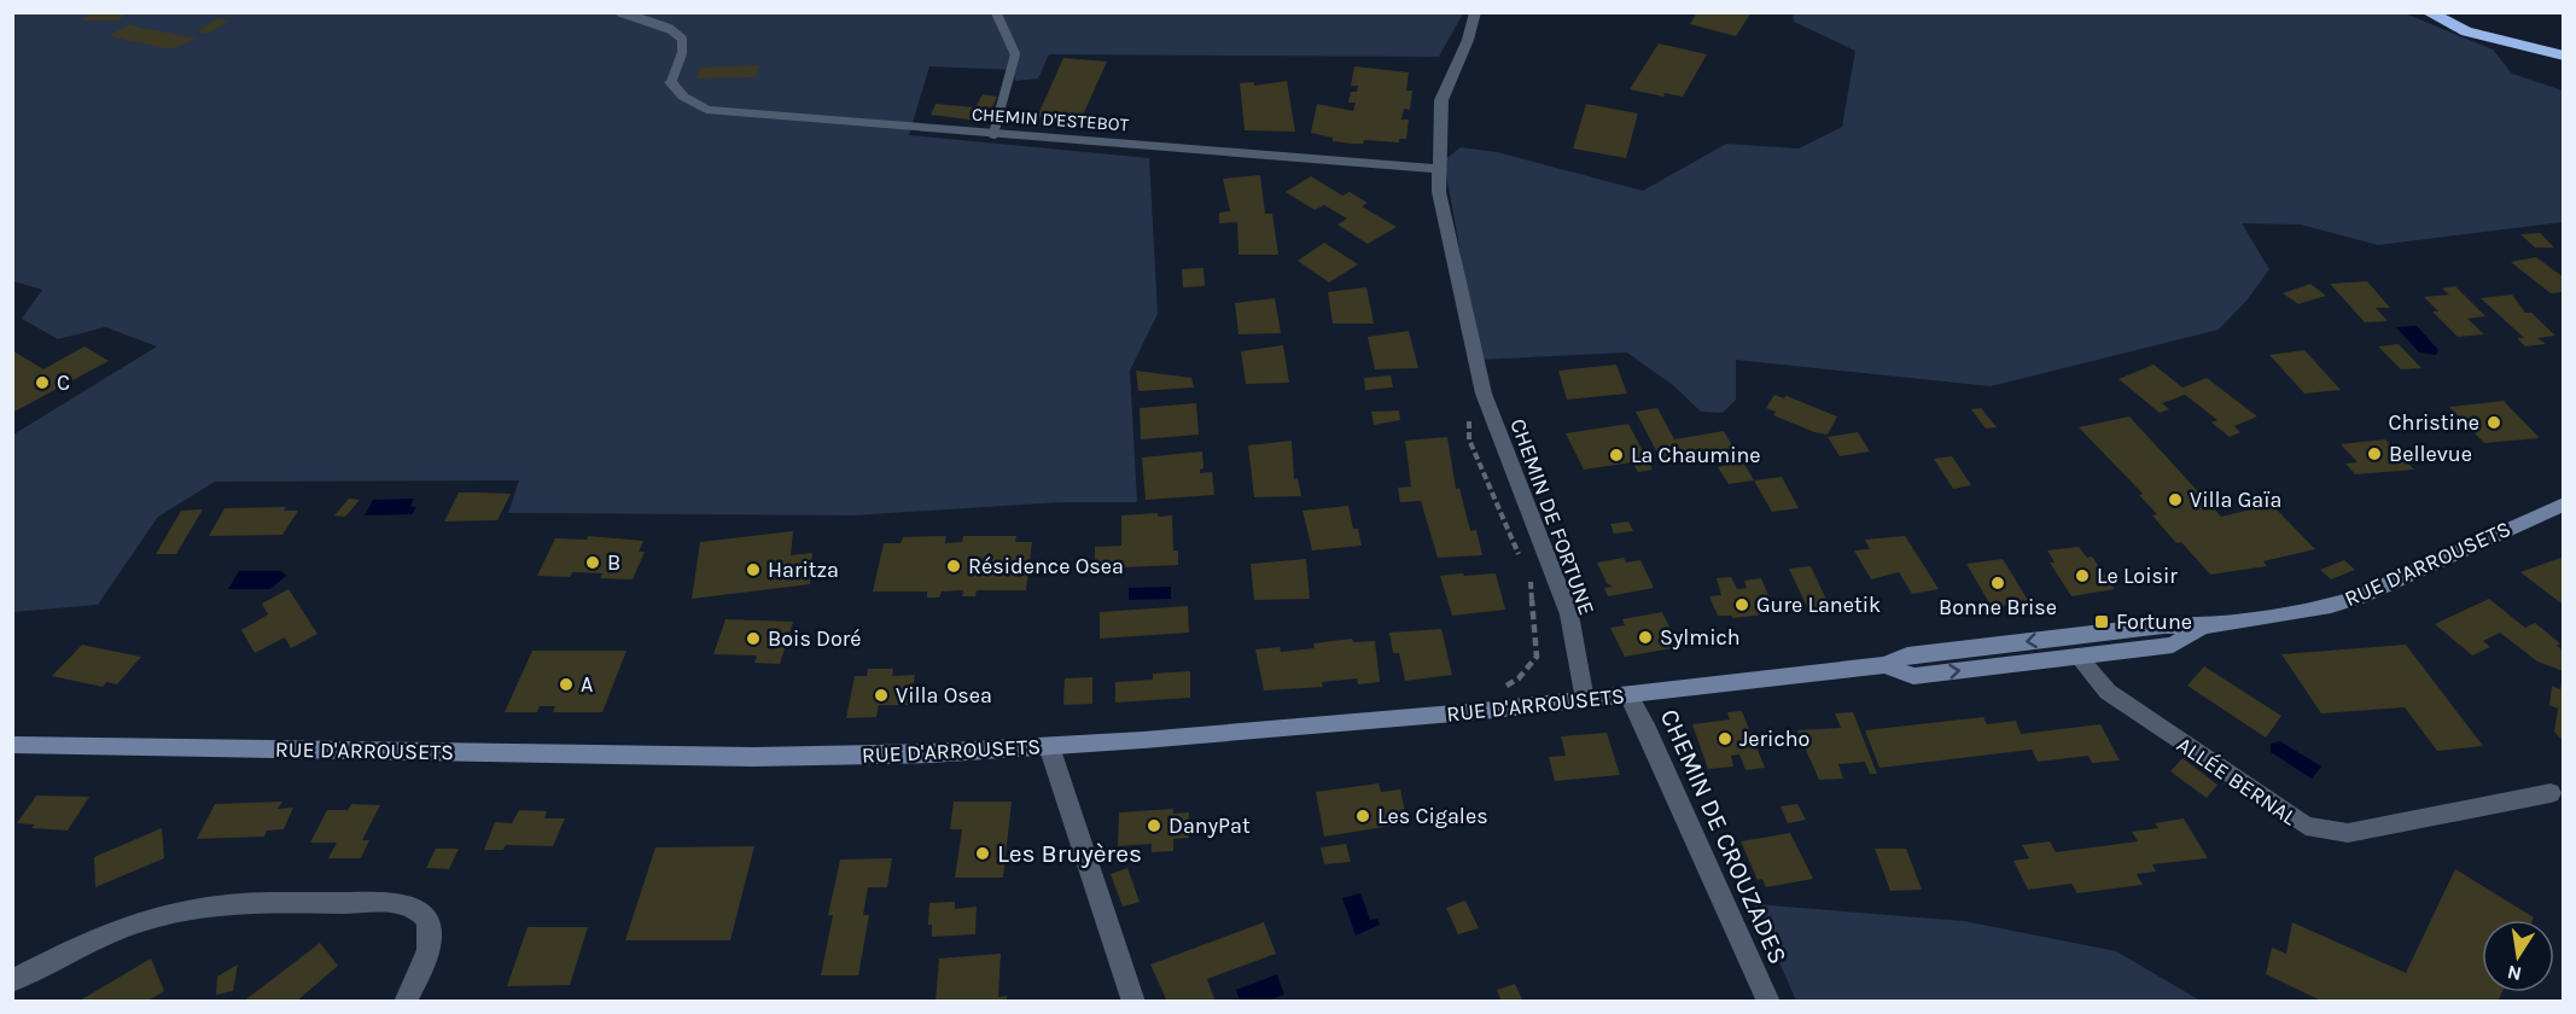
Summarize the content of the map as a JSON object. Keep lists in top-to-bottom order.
{
  "streets": {
    "main road": ["RUE D'ARROUSETS"],
    "street": [
      "CHEMIN D'ESTEBOT",
      "CHEMIN DE FORTUNE",
      "ALLÉE BERNAL",
      "CHEMIN DE CROUZADES"
    ]
  },
  "crossings": [
    ["CHEMIN D'ESTEBOT", "CHEMIN DE FORTUNE"],
    ["CHEMIN DE FORTUNE", "RUE D'ARROUSETS"],
    ["RUE D'ARROUSETS", "ALLÉE BERNAL"],
    ["RUE D'ARROUSETS", "CHEMIN DE CROUZADES"]
  ],
  "places": {
    "other": [
      "C",
      "Christine",
      "Bellevue",
      "La Chaumine",
      "Villa Gaïa",
      "B",
      "Résidence Osea",
      "Haritza",
      "Le Loisir",
      "Bonne Brise",
      "Gure Lanetik",
      "Sylmich",
      "Bois Doré",
      "A",
      "Villa Osea",
      "Jericho",
      "Les Cigales",
      "DanyPat",
      "Les Bruyères"
    ],
    "transit": ["Fortune"]
  },
  "north": "bottom"
}
